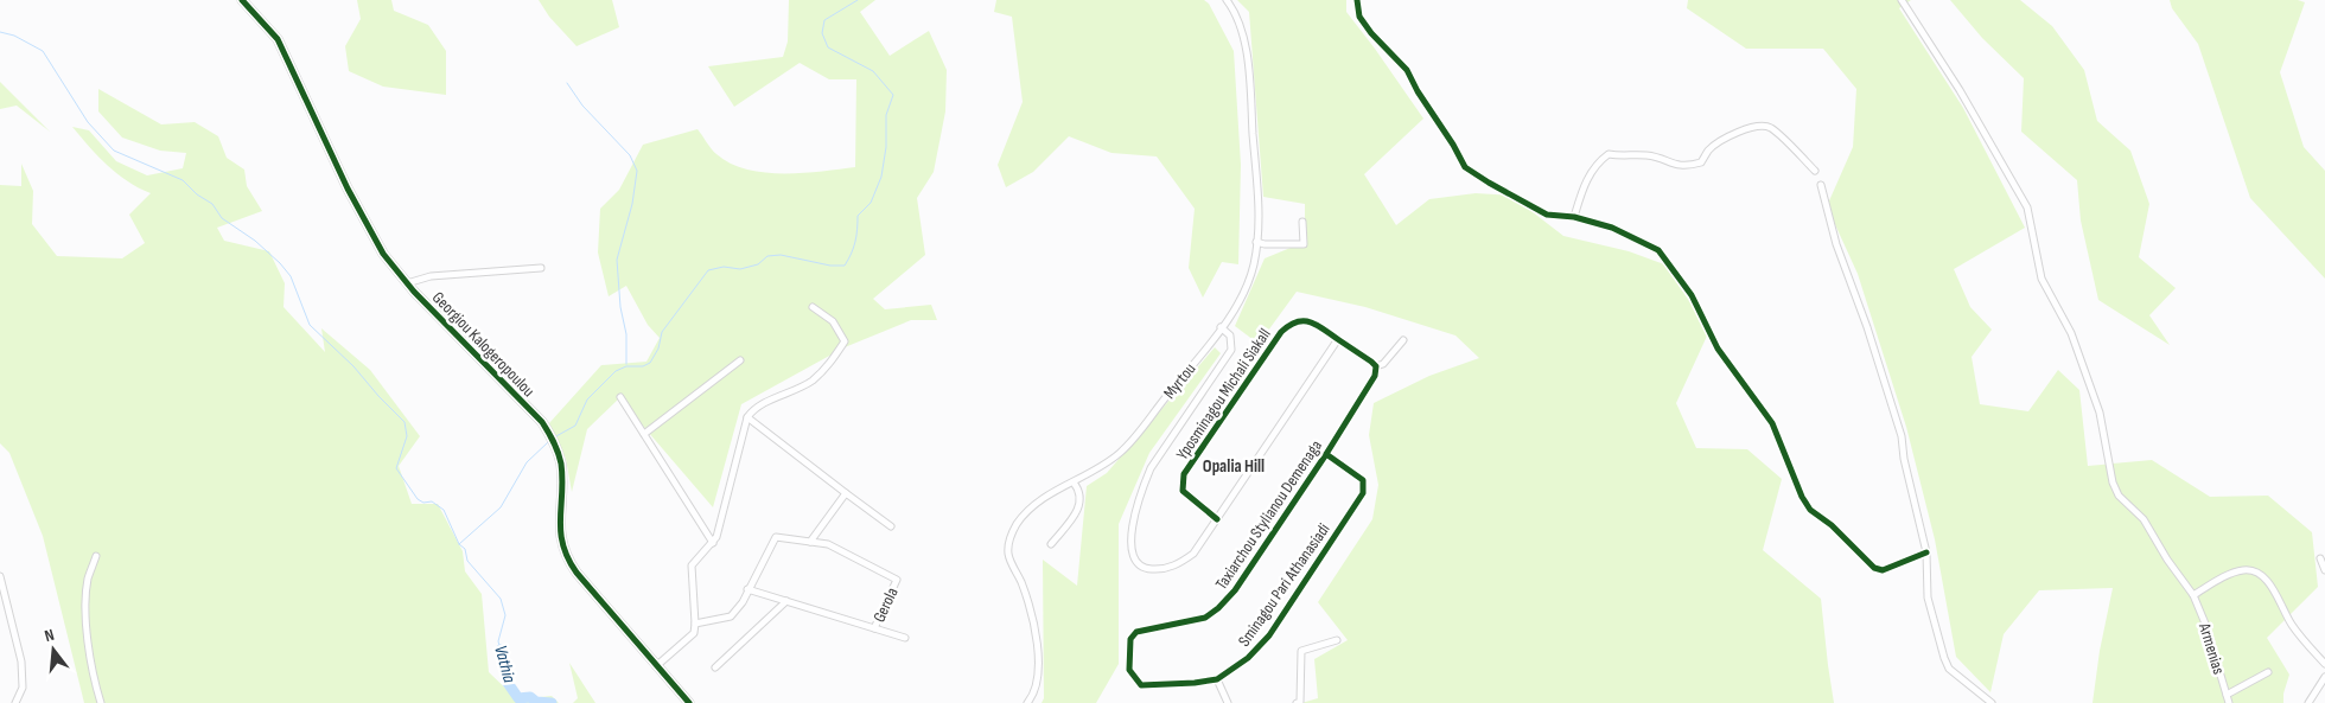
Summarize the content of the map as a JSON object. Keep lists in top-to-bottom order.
{
  "streets": {
    "street": [
      "Georgiou Kalogeropoulou",
      "Myrtou",
      "Yposminagou Michali Siakall",
      "Taxiarchou Stylianou Demenaga",
      "Sminagou Pari Athanasiadi",
      "Gerola",
      "Armenias"
    ]
  },
  "crossings": [
    ["Taxiarchou Stylianou Demenaga", "Sminagou Pari Athanasiadi"]
  ],
  "districts": ["Opalia Hill"],
  "water": ["Vathia"],
  "north": "top"
}
